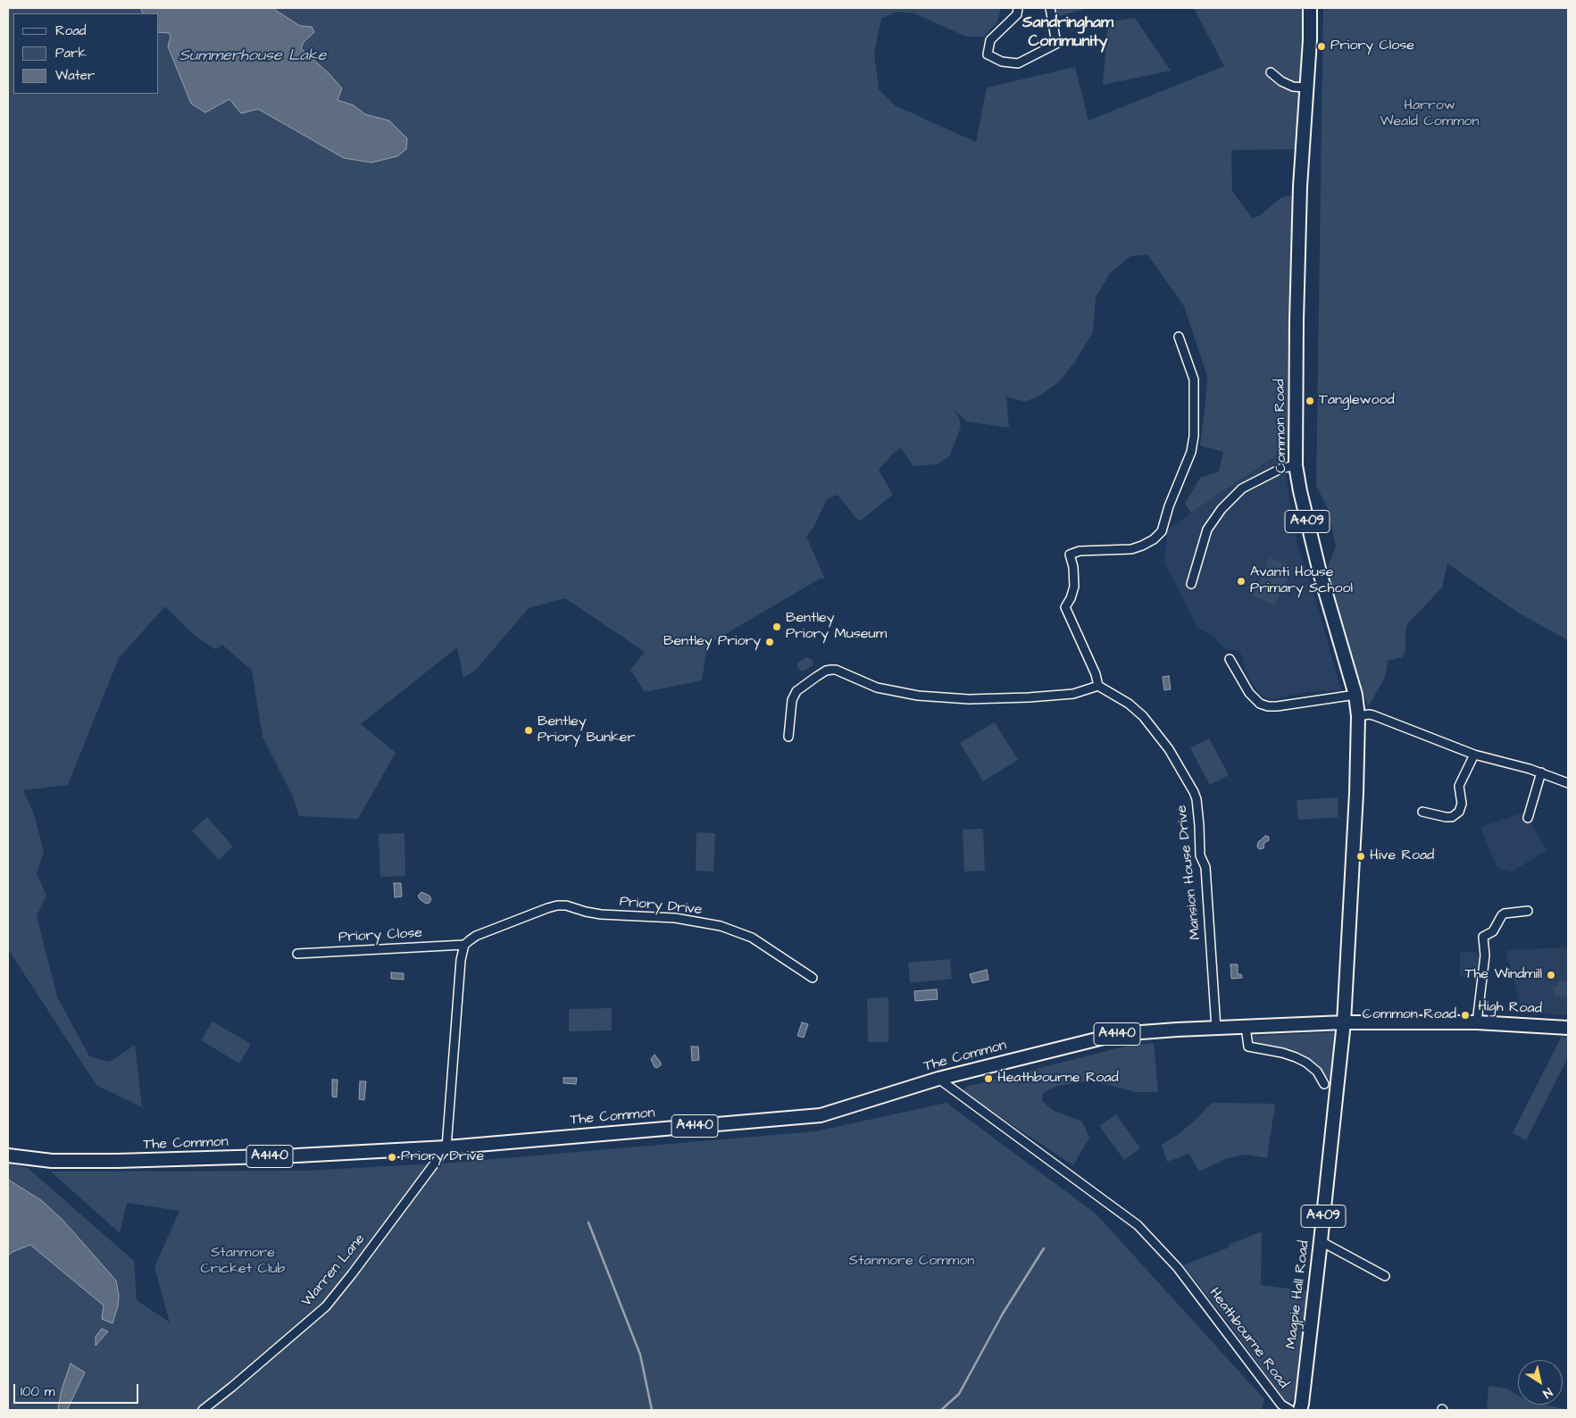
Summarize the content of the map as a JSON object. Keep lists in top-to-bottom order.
{
  "streets": {
    "main road": [
      "Common Road",
      "A409",
      "High Road",
      "A4140",
      "The Common",
      "Magpie Hall Road"
    ],
    "street": [
      "Mansion House Drive",
      "Priory Drive",
      "Priory Close",
      "Warren Lane",
      "Heathbourne Road"
    ]
  },
  "crossings": [
    ["Common Road", "High Road"],
    ["Common Road", "The Common"],
    ["Common Road", "Magpie Hall Road"],
    ["Mansion House Drive", "The Common"],
    ["Priory Drive", "Priory Close"],
    ["High Road", "The Common"],
    ["High Road", "Magpie Hall Road"],
    ["The Common", "Warren Lane"],
    ["The Common", "Magpie Hall Road"],
    ["The Common", "Heathbourne Road"]
  ],
  "districts": ["Sandringham Community"],
  "water": ["Summerhouse Lake"],
  "parks": ["Harrow Weald Common", "Stanmore Cricket Club", "Stanmore Common"],
  "places": [
    "Priory Close",
    "Tanglewood",
    "Avanti House Primary School",
    "Bentley Priory Museum",
    "Bentley Priory",
    "Bentley Priory Bunker",
    "Hive Road",
    "The Windmill",
    "Common Road",
    "Heathbourne Road",
    "Priory Drive"
  ],
  "legend": ["Road", "Park", "Water"],
  "scale_bar": "100 m",
  "north": "bottom right"
}
